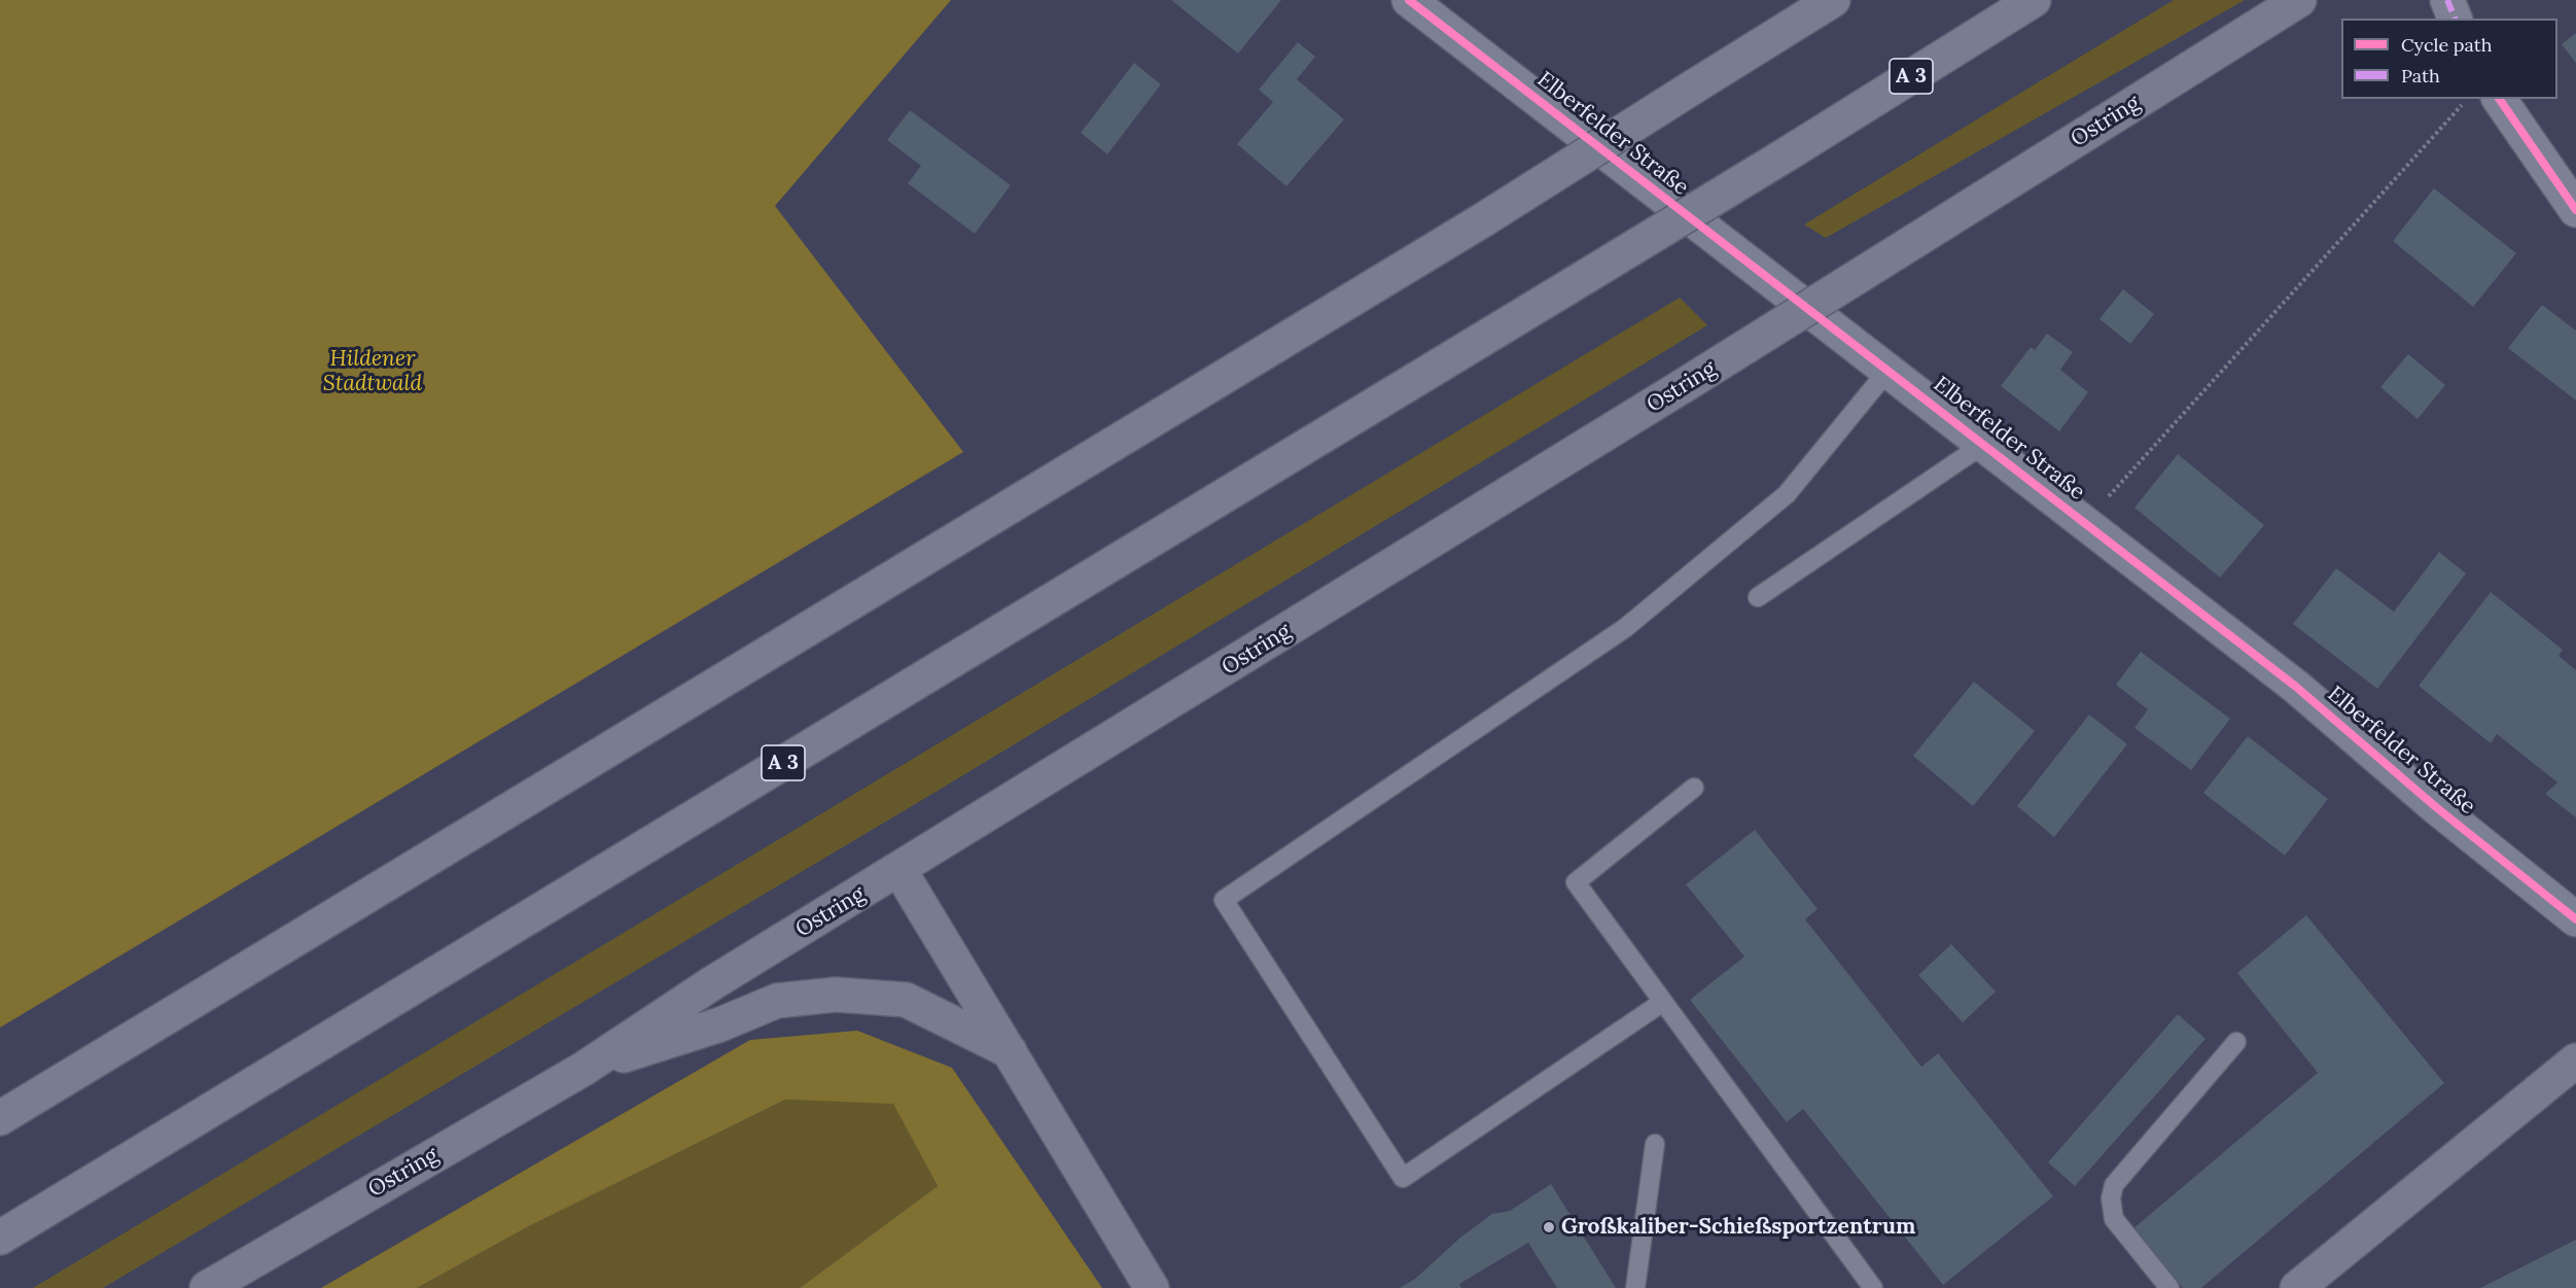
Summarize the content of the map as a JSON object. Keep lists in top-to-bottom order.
{
  "streets": {
    "highway": ["A 3"],
    "main road": ["Ostring", "Elberfelder Straße"]
  },
  "parks": ["Hildener Stadtwald"],
  "places": ["Großkaliber-Schießsportzentrum"],
  "legend": ["Cycle path", "Path"]
}
